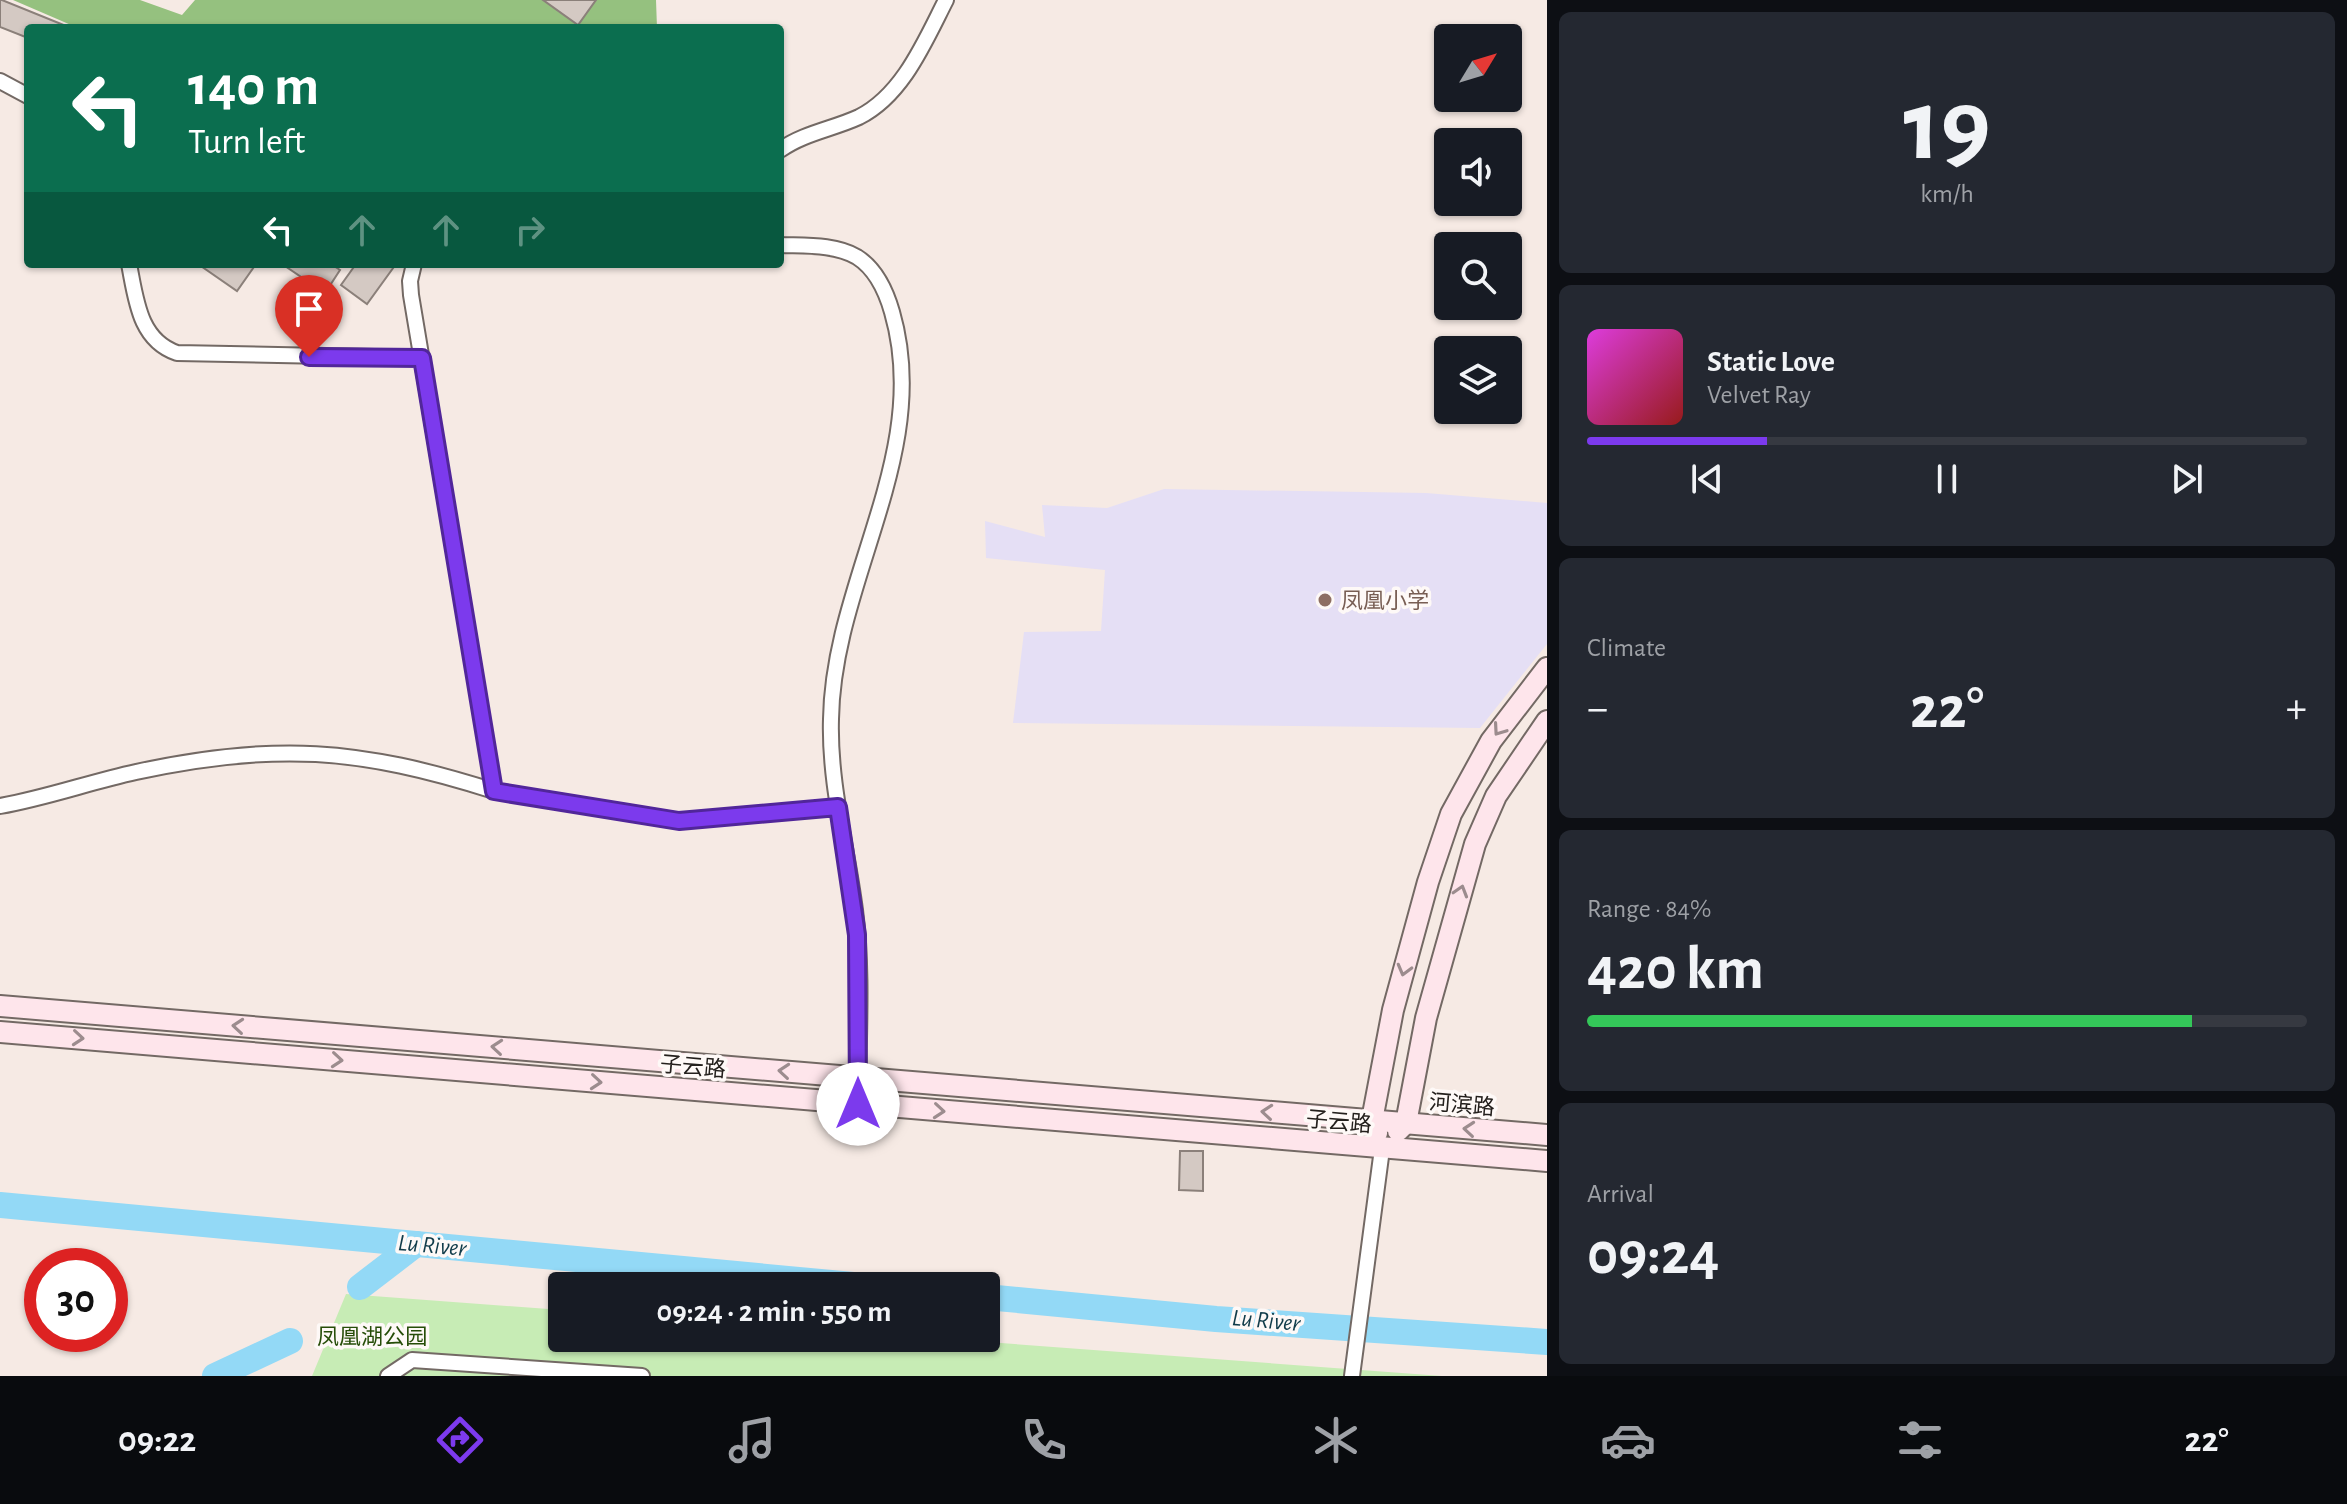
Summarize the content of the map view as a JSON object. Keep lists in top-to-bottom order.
{
  "streets": {
    "main road": ["子云路", "河滨路"]
  },
  "crossings": [
    ["子云路", "河滨路"]
  ],
  "water": ["Lu River"],
  "parks": ["凤凰湖公园"],
  "places": ["凤凰小学"],
  "north": "top right",
  "page": {
    "tile": [
      ["19", "km/h"],
      "Climate",
      ["Range · 84%", "420 km"],
      ["Arrival", "09:24"]
    ],
    "turn": ["140 m", "Turn left"],
    "song": ["Static Love", "Velvet Ray"],
    "heat": ["−", "22°", "+"],
    "limit": "30",
    "trip": "09:24 · 2 min · 550 m",
    "tabs": ["09:22", "22°"]
  }
}
